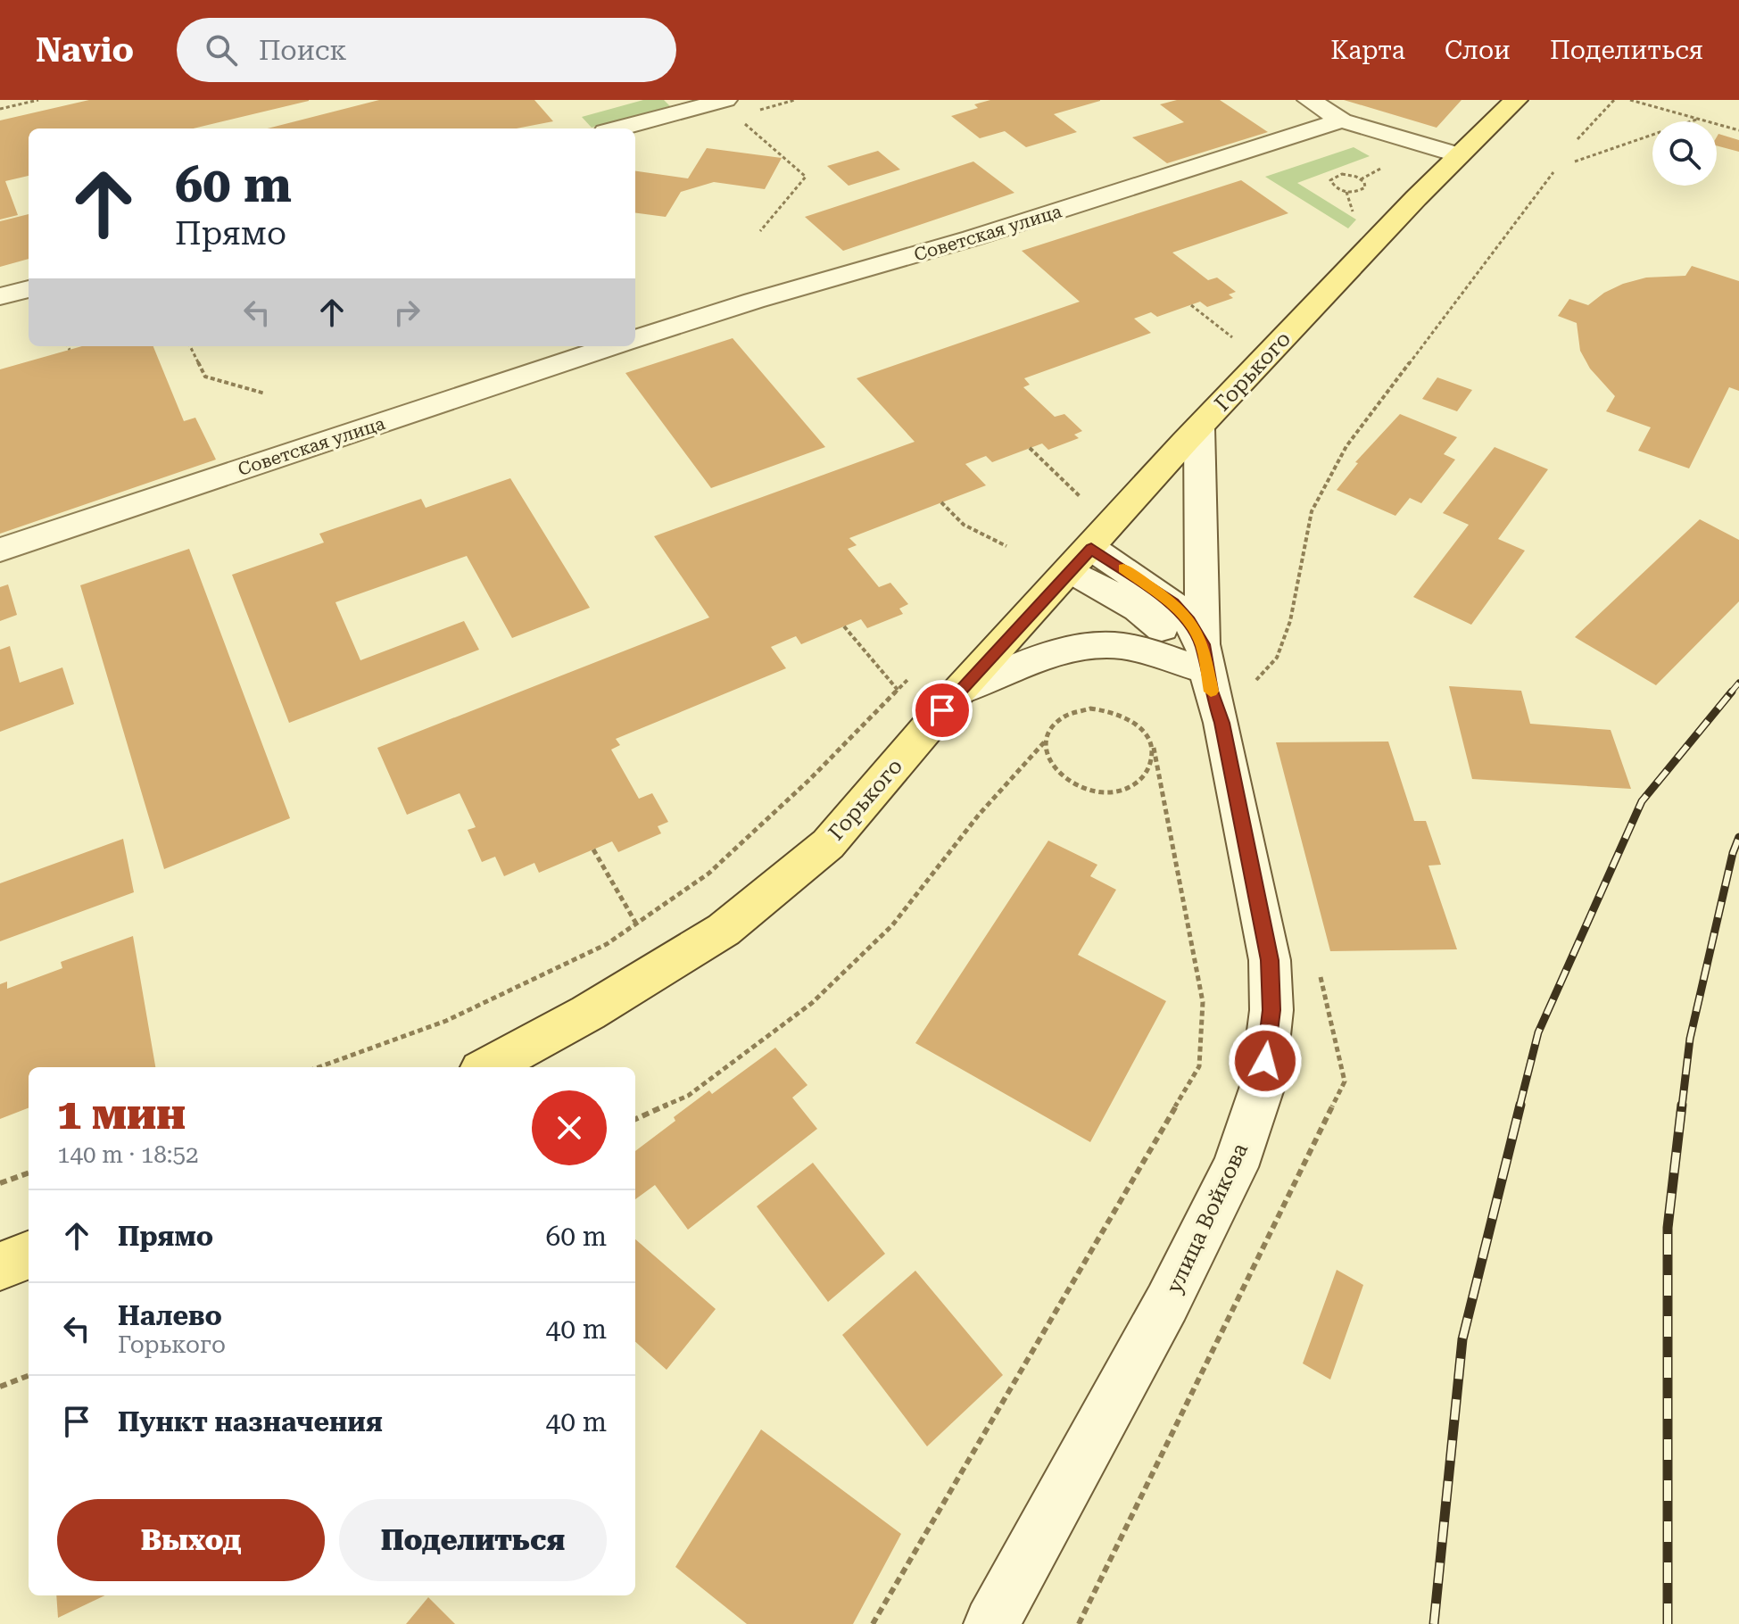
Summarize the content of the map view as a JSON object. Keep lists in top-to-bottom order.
{
  "streets": {
    "main road": ["Горького"],
    "street": ["Советская улица", "улица Войкова"]
  },
  "page": {
    "header": "Navio",
    "search": "Поиск",
    "nav": ["Карта", "Слои", "Поделиться"],
    "turn": ["60 m", "Прямо"],
    "heading": ["1 мин", "140 m · 18:52"],
    "list": [
      {
        "name": "Прямо",
        "value": "60 m"
      },
      {
        "name": "Налево",
        "note": "Горького",
        "value": "40 m"
      },
      {
        "name": "Пункт назначения",
        "value": "40 m"
      }
    ],
    "buttons": ["Выход", "Поделиться"]
  }
}
